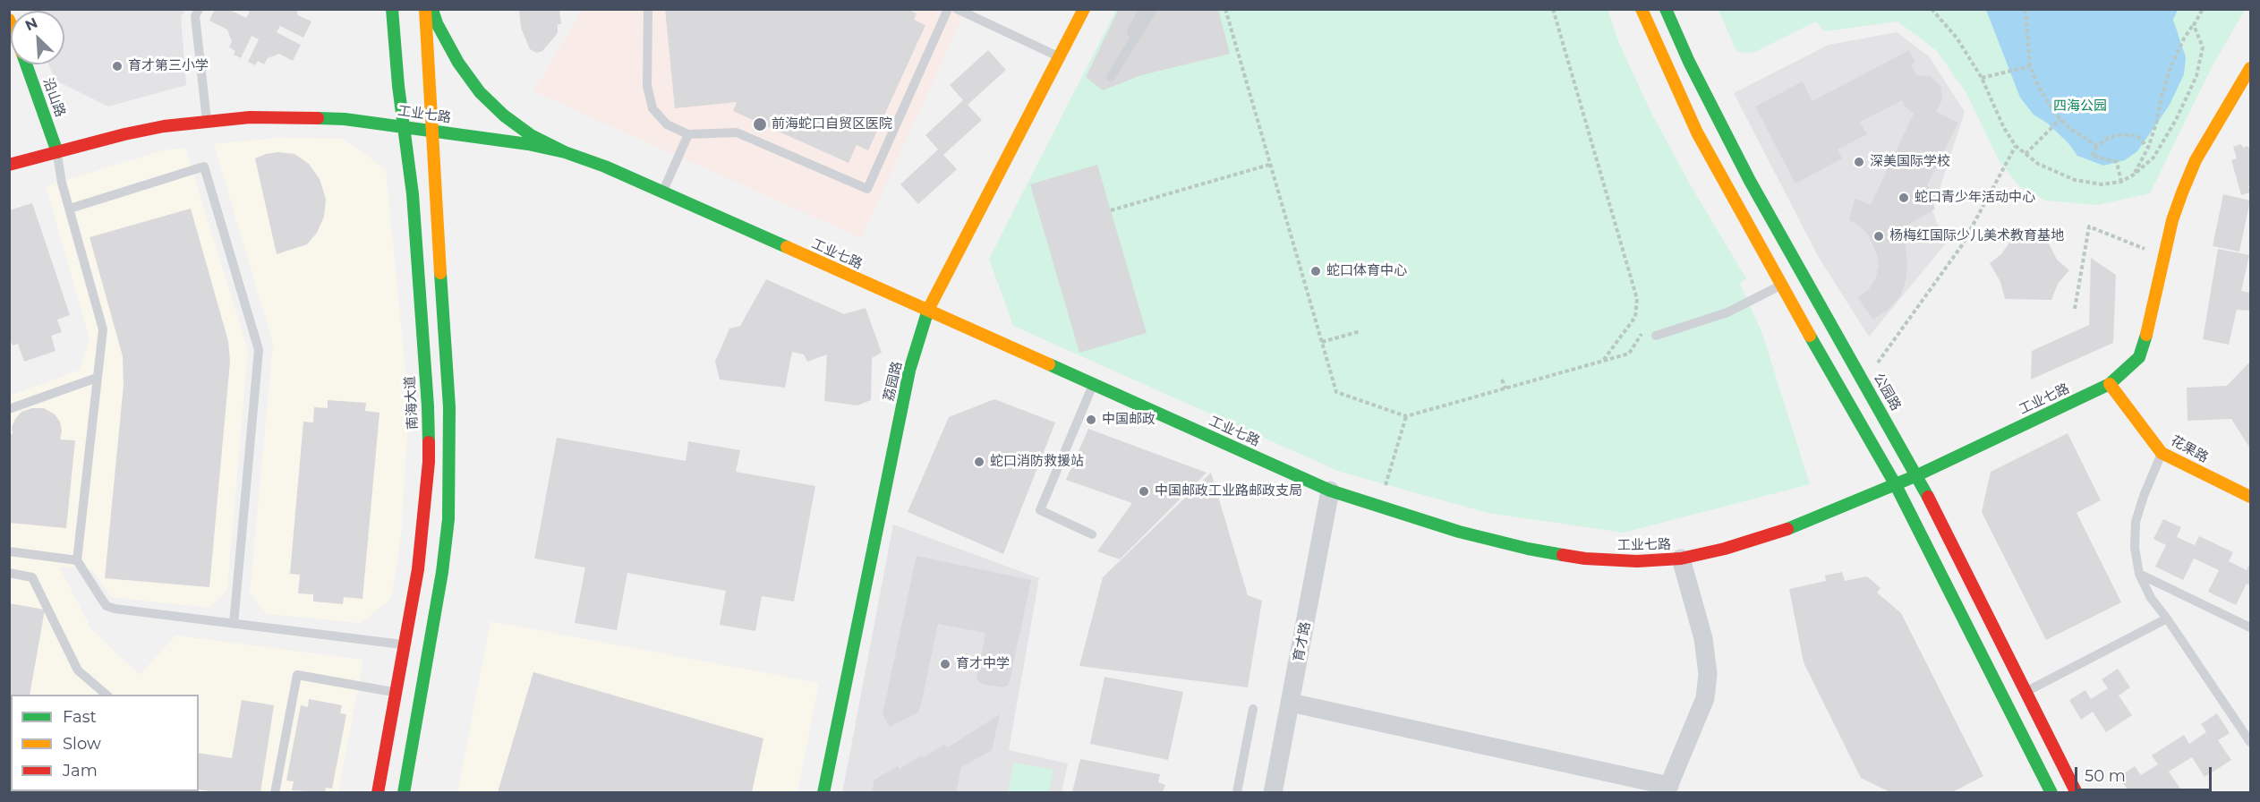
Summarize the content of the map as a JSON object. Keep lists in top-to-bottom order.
{
  "streets": {
    "street": [
      "沿山路",
      "工业七路",
      "荔园路",
      "公园路",
      "南海大道",
      "花果路",
      "育才路"
    ]
  },
  "crossings": [
    ["沿山路", "工业七路"],
    ["工业七路", "荔园路"],
    ["工业七路", "公园路"],
    ["工业七路", "南海大道"],
    ["工业七路", "花果路"],
    ["工业七路", "育才路"]
  ],
  "parks": ["四海公园"],
  "places": [
    "育才第三小学",
    "前海蛇口自贸区医院",
    "深美国际学校",
    "蛇口青少年活动中心",
    "杨梅红国际少儿美术教育基地",
    "蛇口体育中心",
    "中国邮政",
    "蛇口消防救援站",
    "中国邮政工业路邮政支局",
    "育才中学"
  ],
  "legend": ["Fast", "Slow", "Jam"],
  "scale_bar": "50 m",
  "north": "top left"
}
